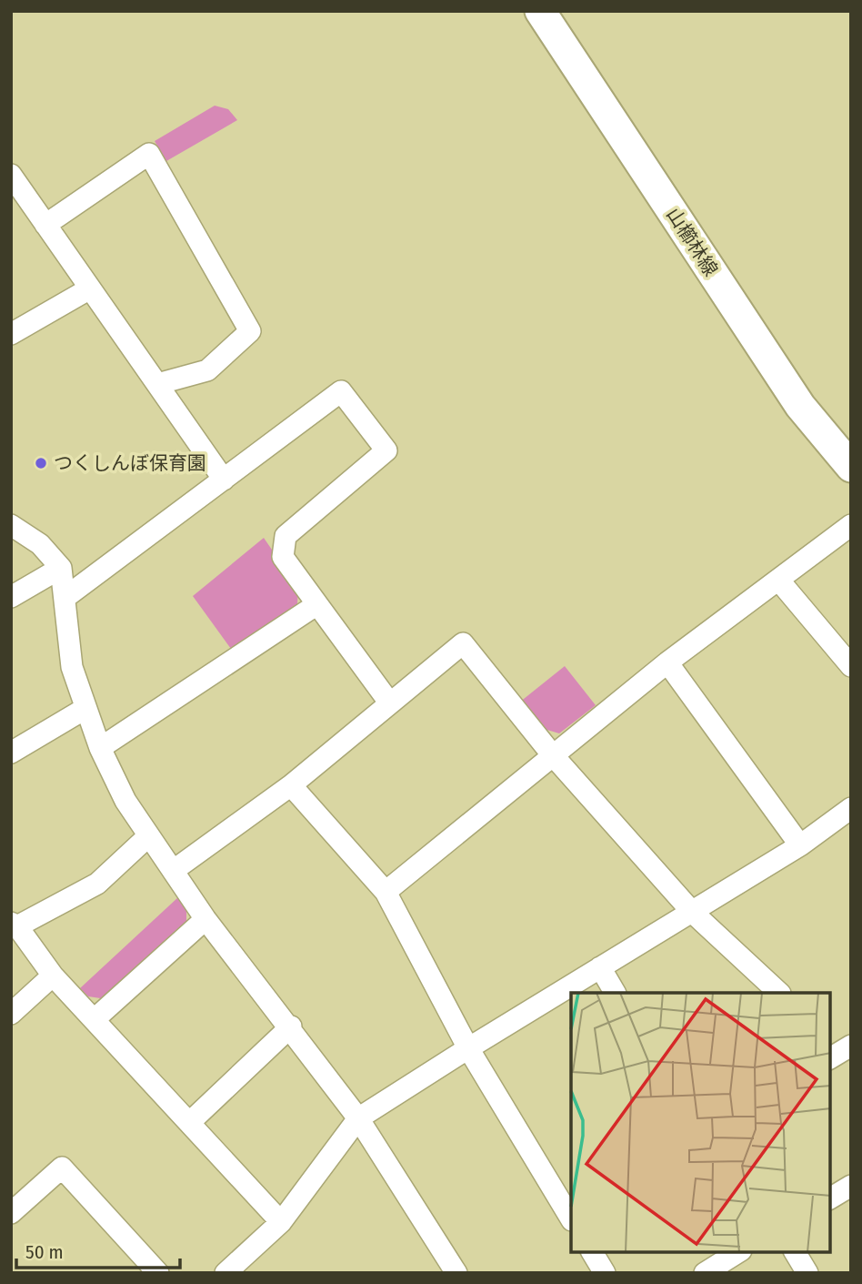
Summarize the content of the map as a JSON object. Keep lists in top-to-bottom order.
{
  "streets": {
    "main road": ["山櫛林線"]
  },
  "places": ["つくしんぼ保育園"],
  "scale_bar": "50 m"
}
